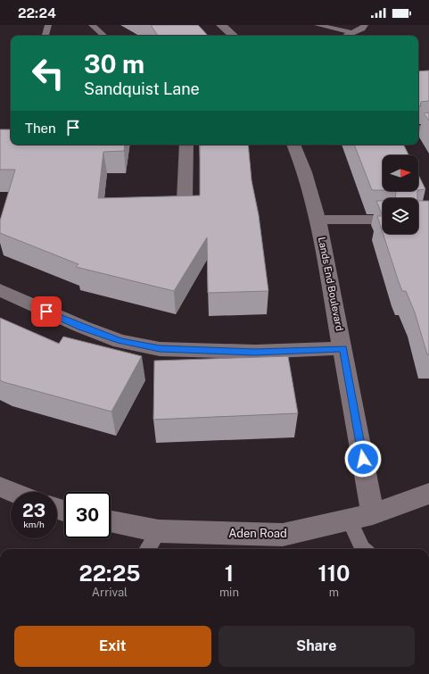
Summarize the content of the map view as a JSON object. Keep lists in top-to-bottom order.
{
  "streets": {
    "street": ["Lands End Boulevard", "Aden Road"]
  },
  "crossings": [
    ["Lands End Boulevard", "Aden Road"]
  ],
  "north": "right",
  "page": {
    "status": "22:24",
    "turn": ["30 m", "Sandquist Lane"],
    "then": "Then",
    "speed": "23 km/h",
    "limit": "30",
    "eta": [
      "22:25",
      "Arrival",
      "1",
      "min",
      "110",
      "m"
    ],
    "buttons": ["Exit", "Share"]
  }
}
